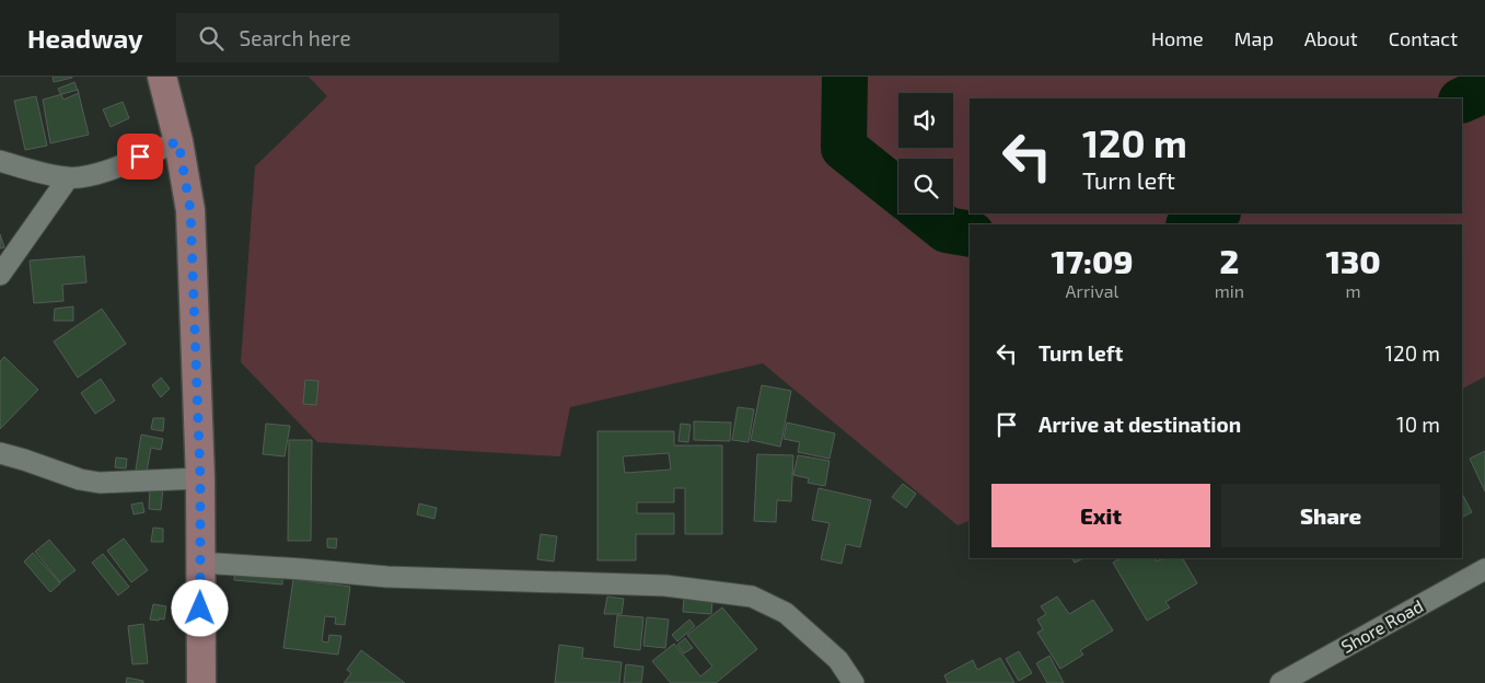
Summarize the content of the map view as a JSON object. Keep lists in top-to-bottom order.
{
  "streets": {
    "street": ["Shore Road"]
  },
  "page": {
    "header": "Headway",
    "search": "Search here",
    "nav": [
      "Home",
      "Map",
      "About",
      "Contact"
    ],
    "turn": ["120 m", "Turn left"],
    "eta": [
      "17:09",
      "Arrival",
      "2",
      "min",
      "130",
      "m"
    ],
    "list": [
      {
        "name": "Turn left",
        "value": "120 m"
      },
      {
        "name": "Arrive at destination",
        "value": "10 m"
      }
    ],
    "buttons": ["Exit", "Share"]
  }
}
